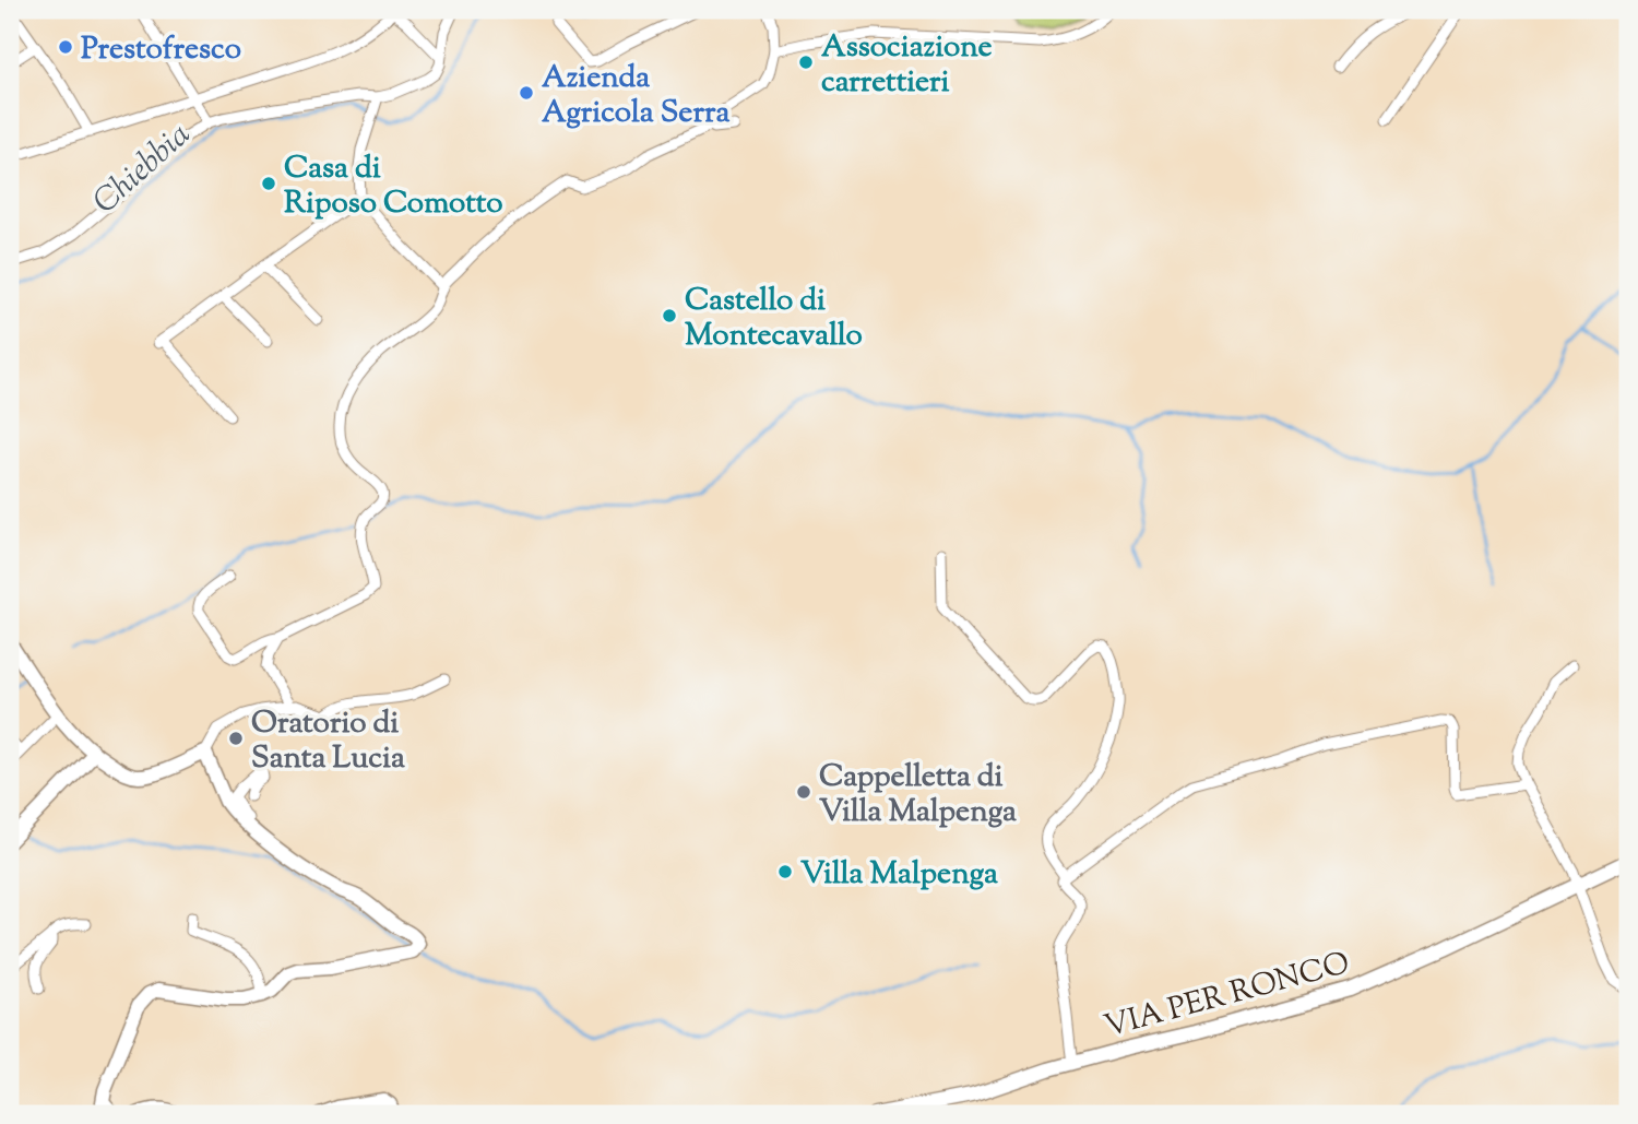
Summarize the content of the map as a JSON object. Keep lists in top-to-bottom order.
{
  "streets": {
    "street": ["VIA PER RONCO"]
  },
  "water": ["Chiebbia"],
  "places": [
    "Prestofresco",
    "Associazione carrettieri",
    "Azienda Agricola Serra",
    "Casa di Riposo Comotto",
    "Castello di Montecavallo",
    "Oratorio di Santa Lucia",
    "Cappelletta di Villa Malpenga",
    "Villa Malpenga"
  ]
}
